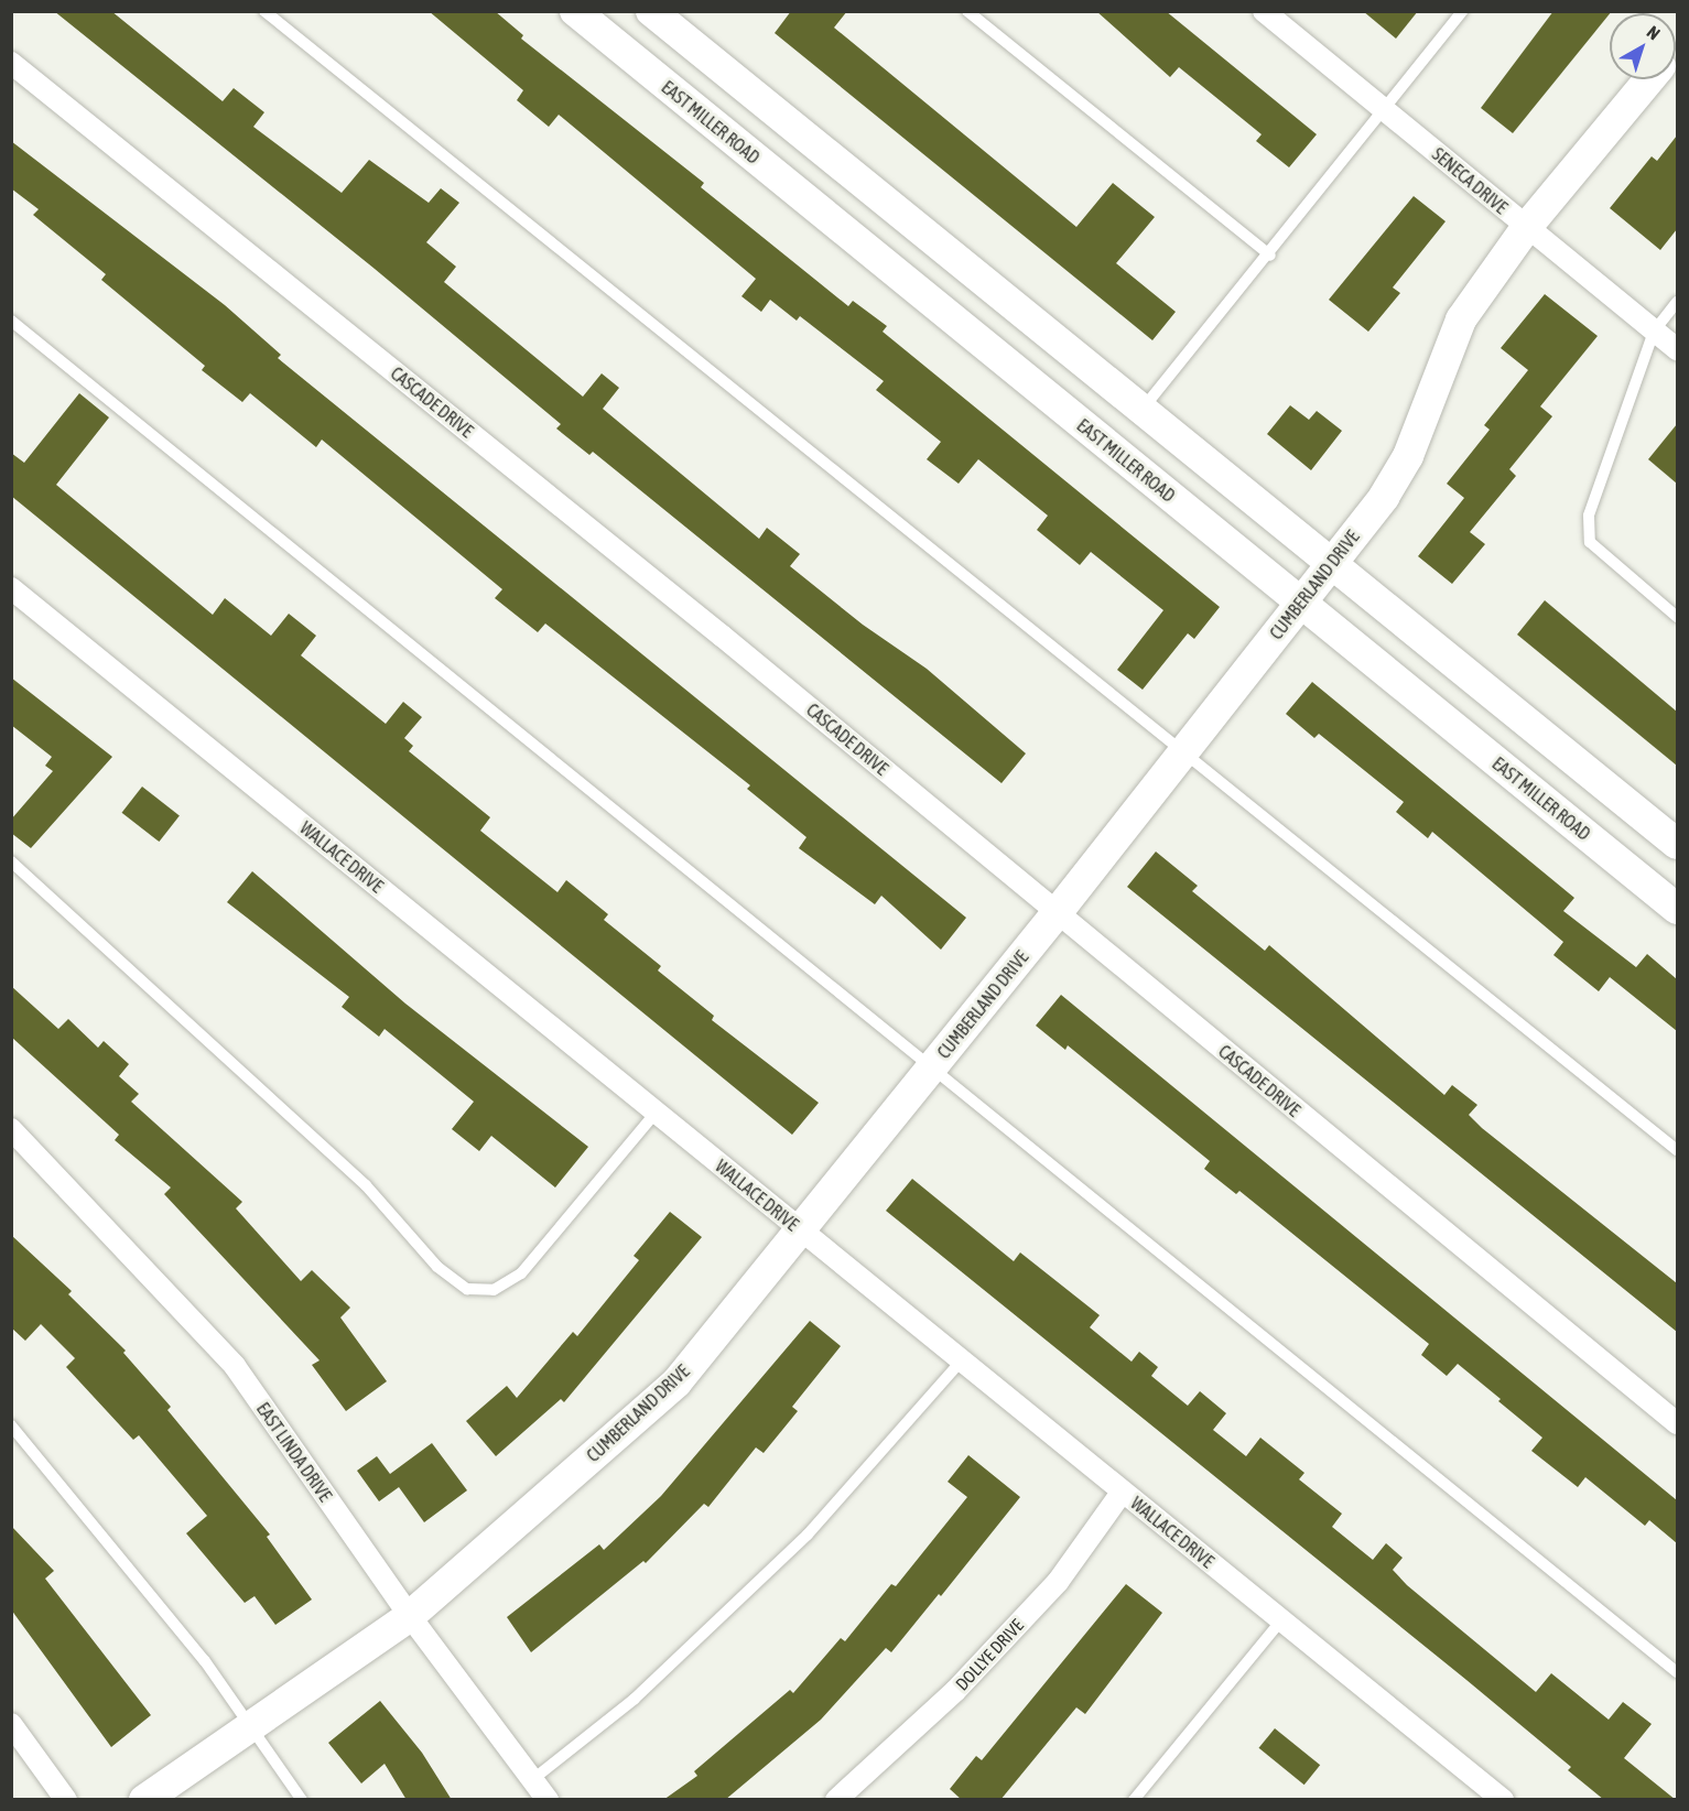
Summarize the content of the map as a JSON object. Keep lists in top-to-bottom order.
{
  "streets": {
    "main road": ["EAST MILLER ROAD", "CUMBERLAND DRIVE"],
    "street": [
      "SENECA DRIVE",
      "CASCADE DRIVE",
      "WALLACE DRIVE",
      "EAST LINDA DRIVE",
      "DOLLYE DRIVE"
    ]
  },
  "crossings": [
    ["EAST MILLER ROAD", "CUMBERLAND DRIVE"],
    ["SENECA DRIVE", "CUMBERLAND DRIVE"],
    ["CASCADE DRIVE", "CUMBERLAND DRIVE"],
    ["CUMBERLAND DRIVE", "WALLACE DRIVE"],
    ["CUMBERLAND DRIVE", "EAST LINDA DRIVE"],
    ["WALLACE DRIVE", "DOLLYE DRIVE"]
  ],
  "north": "top right"
}
